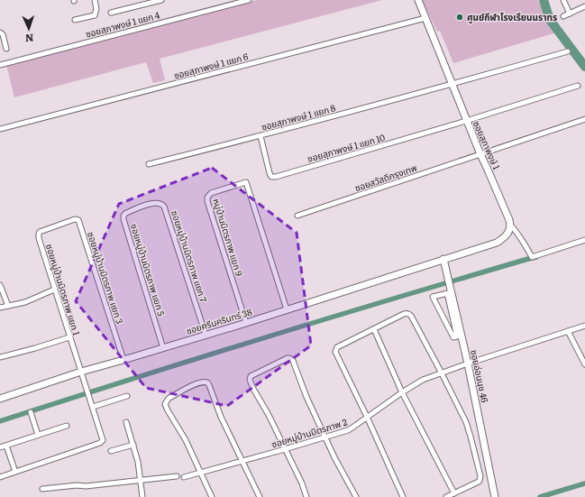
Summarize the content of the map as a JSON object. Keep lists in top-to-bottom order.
{
  "streets": {
    "street": [
      "ซอยสุภาพงษ์ 1 แยก 4",
      "ซอยสุภาพงษ์ 1 แยก 6",
      "ซอยสุภาพงษ์ 1 แยก 8",
      "ซอยสุภาพงษ์ 1",
      "ซอยสุภาพงษ์ 1 แยก 10",
      "ซอยสวัสดีกรุงเทพ",
      "หมู่บ้านมิตรภาพ แยก 9",
      "ซอยหมู่บ้านมิตรภาพ แยก 7",
      "ซอยหมู่บ้านมิตรภาพ แยก 5",
      "ซอยหมู่บ้านมิตรภาพ แยก 3",
      "ซอยหมู่บ้านมิตรภาพ แยก 1",
      "ซอยศรีนครินทร์ 38",
      "ซอยอ่อนนุช 46",
      "ซอยหมู่บ้านมิตรภาพ 2"
    ]
  },
  "crossings": [
    ["ซอยสุภาพงษ์ 1 แยก 6", "ซอยสุภาพงษ์ 1"],
    ["ซอยสุภาพงษ์ 1 แยก 8", "ซอยสุภาพงษ์ 1"],
    ["ซอยสุภาพงษ์ 1 แยก 8", "ซอยสุภาพงษ์ 1 แยก 10"],
    ["ซอยสุภาพงษ์ 1", "ซอยสุภาพงษ์ 1 แยก 10"],
    ["ซอยสุภาพงษ์ 1", "ซอยสวัสดีกรุงเทพ"],
    ["หมู่บ้านมิตรภาพ แยก 9", "ซอยศรีนครินทร์ 38"],
    ["ซอยหมู่บ้านมิตรภาพ แยก 7", "ซอยหมู่บ้านมิตรภาพ แยก 5"],
    ["ซอยหมู่บ้านมิตรภาพ แยก 7", "ซอยศรีนครินทร์ 38"],
    ["ซอยหมู่บ้านมิตรภาพ แยก 5", "ซอยศรีนครินทร์ 38"],
    ["ซอยหมู่บ้านมิตรภาพ แยก 3", "ซอยหมู่บ้านมิตรภาพ แยก 1"],
    ["ซอยหมู่บ้านมิตรภาพ แยก 3", "ซอยศรีนครินทร์ 38"],
    ["ซอยหมู่บ้านมิตรภาพ แยก 1", "ซอยศรีนครินทร์ 38"],
    ["ซอยศรีนครินทร์ 38", "ซอยอ่อนนุช 46"],
    ["ซอยอ่อนนุช 46", "ซอยหมู่บ้านมิตรภาพ 2"]
  ],
  "places": ["ศูนย์กีฬาโรงเรียนนราทร"],
  "north": "bottom"
}
